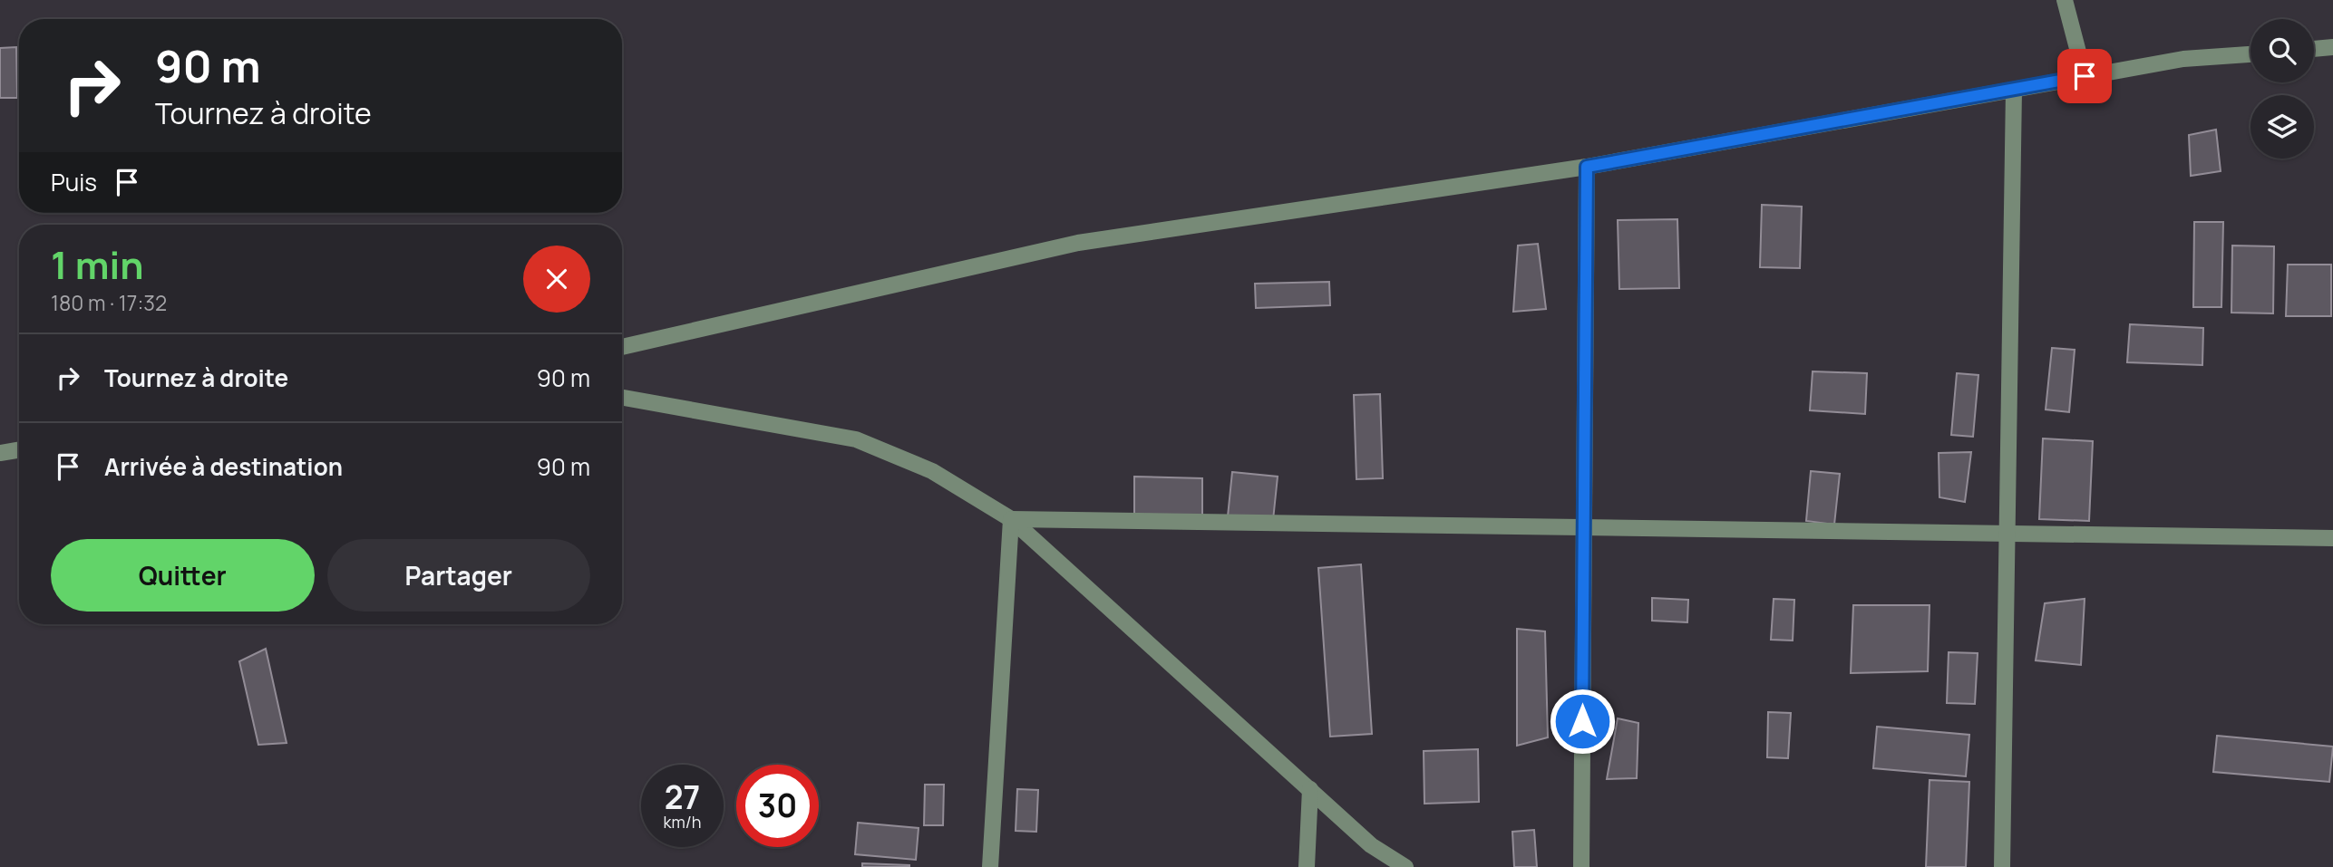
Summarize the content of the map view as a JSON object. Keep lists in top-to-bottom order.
{
  "page": {
    "turn": ["90 m", "Tournez à droite"],
    "then": "Puis",
    "heading": ["1 min", "180 m · 17:32"],
    "list": [
      {
        "name": "Tournez à droite",
        "value": "90 m"
      },
      {
        "name": "Arrivée à destination",
        "value": "90 m"
      }
    ],
    "buttons": ["Quitter", "Partager"],
    "speed": "27 km/h",
    "limit": "30"
  }
}
